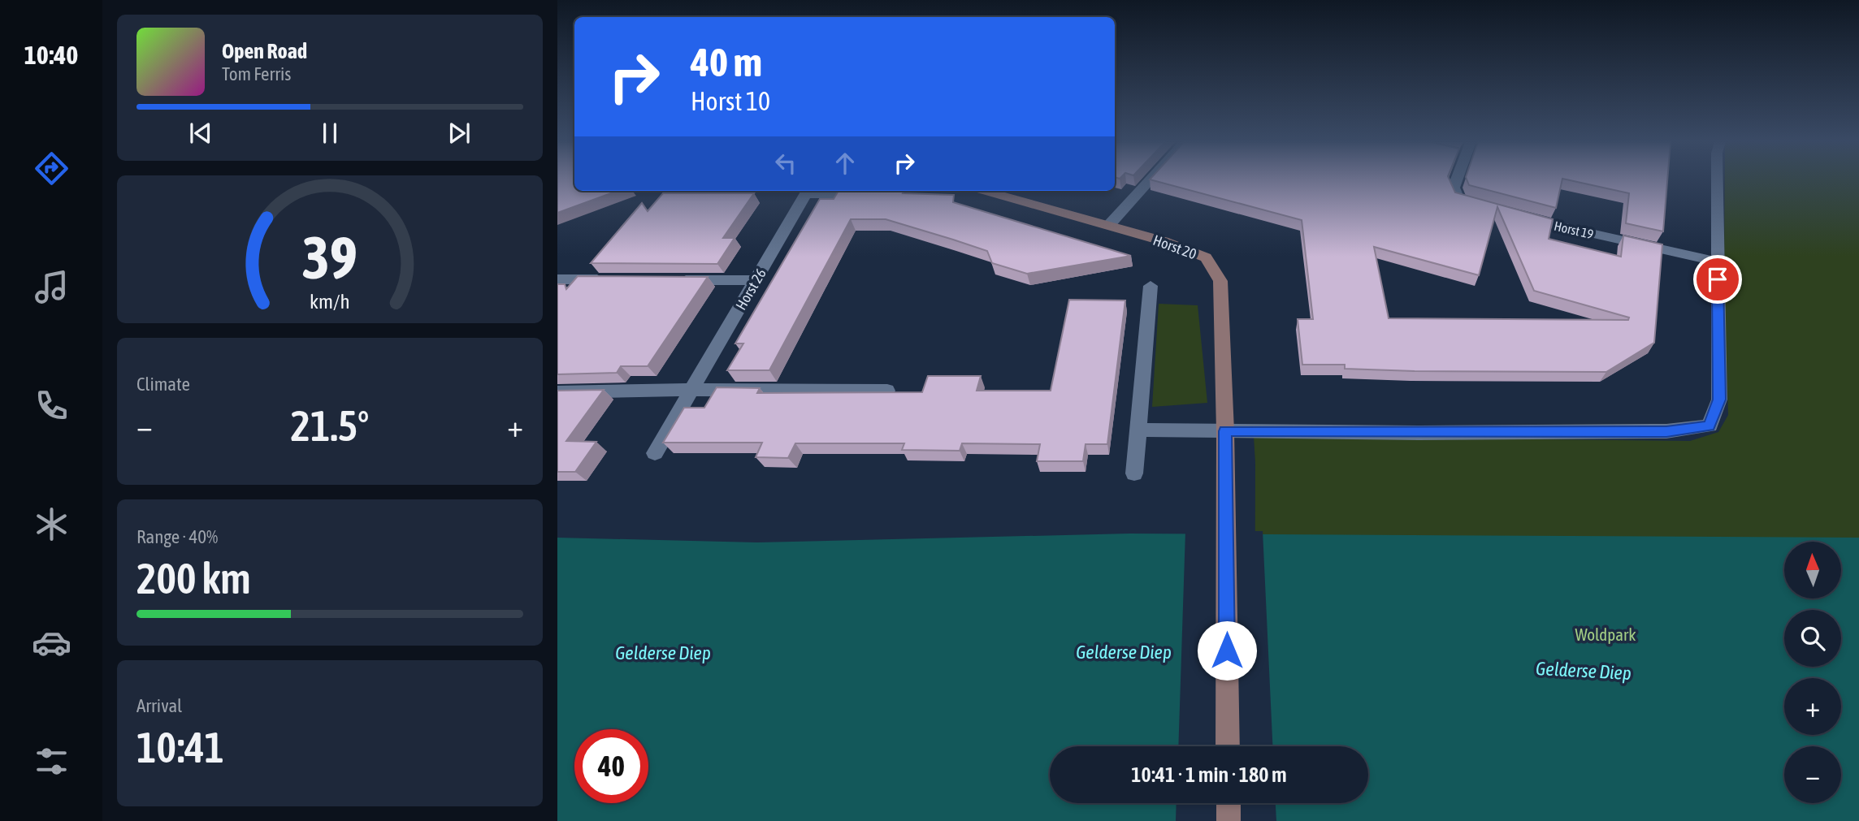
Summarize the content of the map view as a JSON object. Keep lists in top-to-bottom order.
{
  "streets": {
    "street": ["Horst 19", "Horst 20", "Horst 26"]
  },
  "water": ["Gelderse Diep"],
  "parks": ["Woldpark"],
  "north": "top",
  "page": {
    "tabs": "10:40",
    "turn": ["40 m", "Horst 10"],
    "song": ["Open Road", "Tom Ferris"],
    "tile": [
      "Climate",
      ["Range · 40%", "200 km"],
      ["Arrival", "10:41"]
    ],
    "heat": ["−", "21.5°", "+"],
    "map_buttons": ["+", "−"],
    "limit": "40",
    "trip": "10:41 · 1 min · 180 m",
    "gauge": ["39", "km/h"]
  }
}
